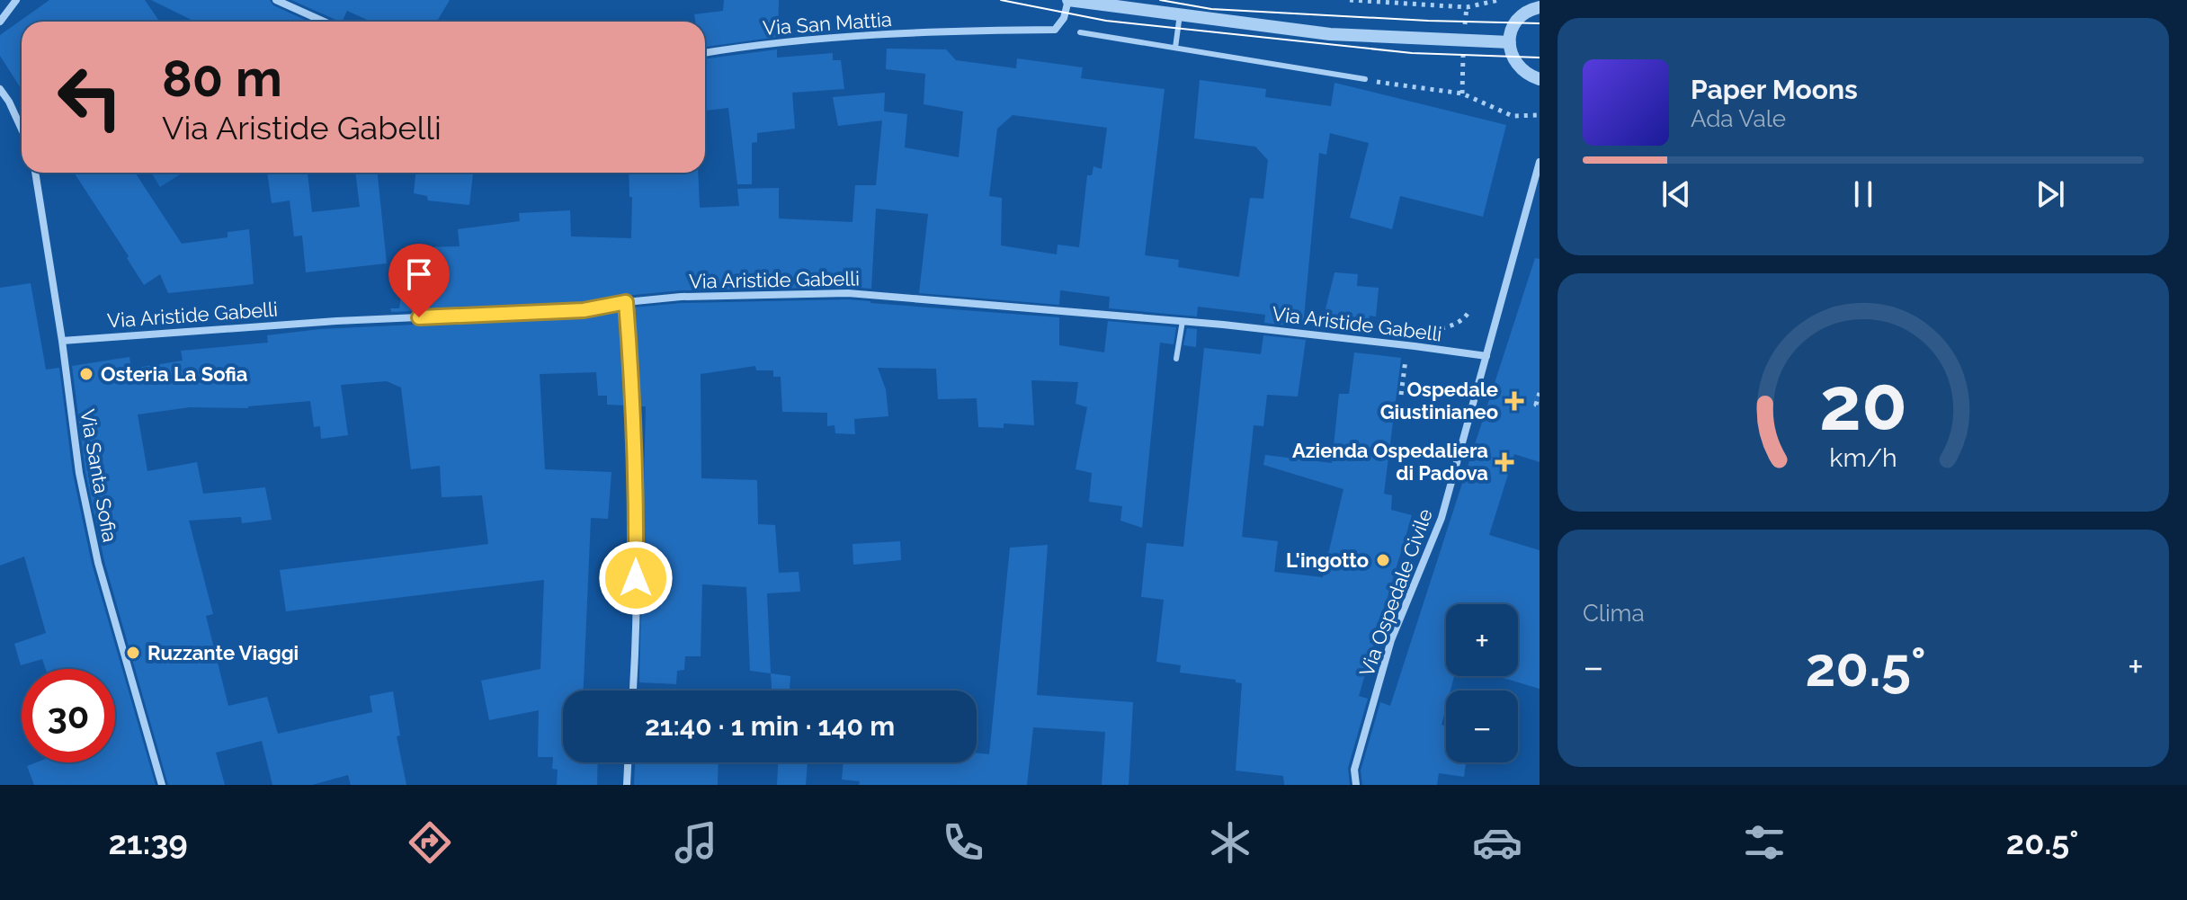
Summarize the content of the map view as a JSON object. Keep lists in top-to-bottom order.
{
  "streets": {
    "street": [
      "Via San Mattia",
      "Via Aristide Gabelli",
      "Via Santa Sofia",
      "Via Ospedale Civile"
    ]
  },
  "crossings": [
    ["Via Aristide Gabelli", "Via Santa Sofia"],
    ["Via Aristide Gabelli", "Via Ospedale Civile"]
  ],
  "places": {
    "other": ["Osteria La Sofia", "L'ingotto", "Ruzzante Viaggi"],
    "health": ["Ospedale Giustinianeo", "Azienda Ospedaliera di Padova"]
  },
  "page": {
    "turn": ["80 m", "Via Aristide Gabelli"],
    "song": ["Paper Moons", "Ada Vale"],
    "tile": "Clima",
    "map_buttons": ["+", "−"],
    "heat": ["−", "20.5°", "+"],
    "limit": "30",
    "trip": "21:40 · 1 min · 140 m",
    "tabs": ["21:39", "20.5°"],
    "gauge": ["20", "km/h"]
  }
}
